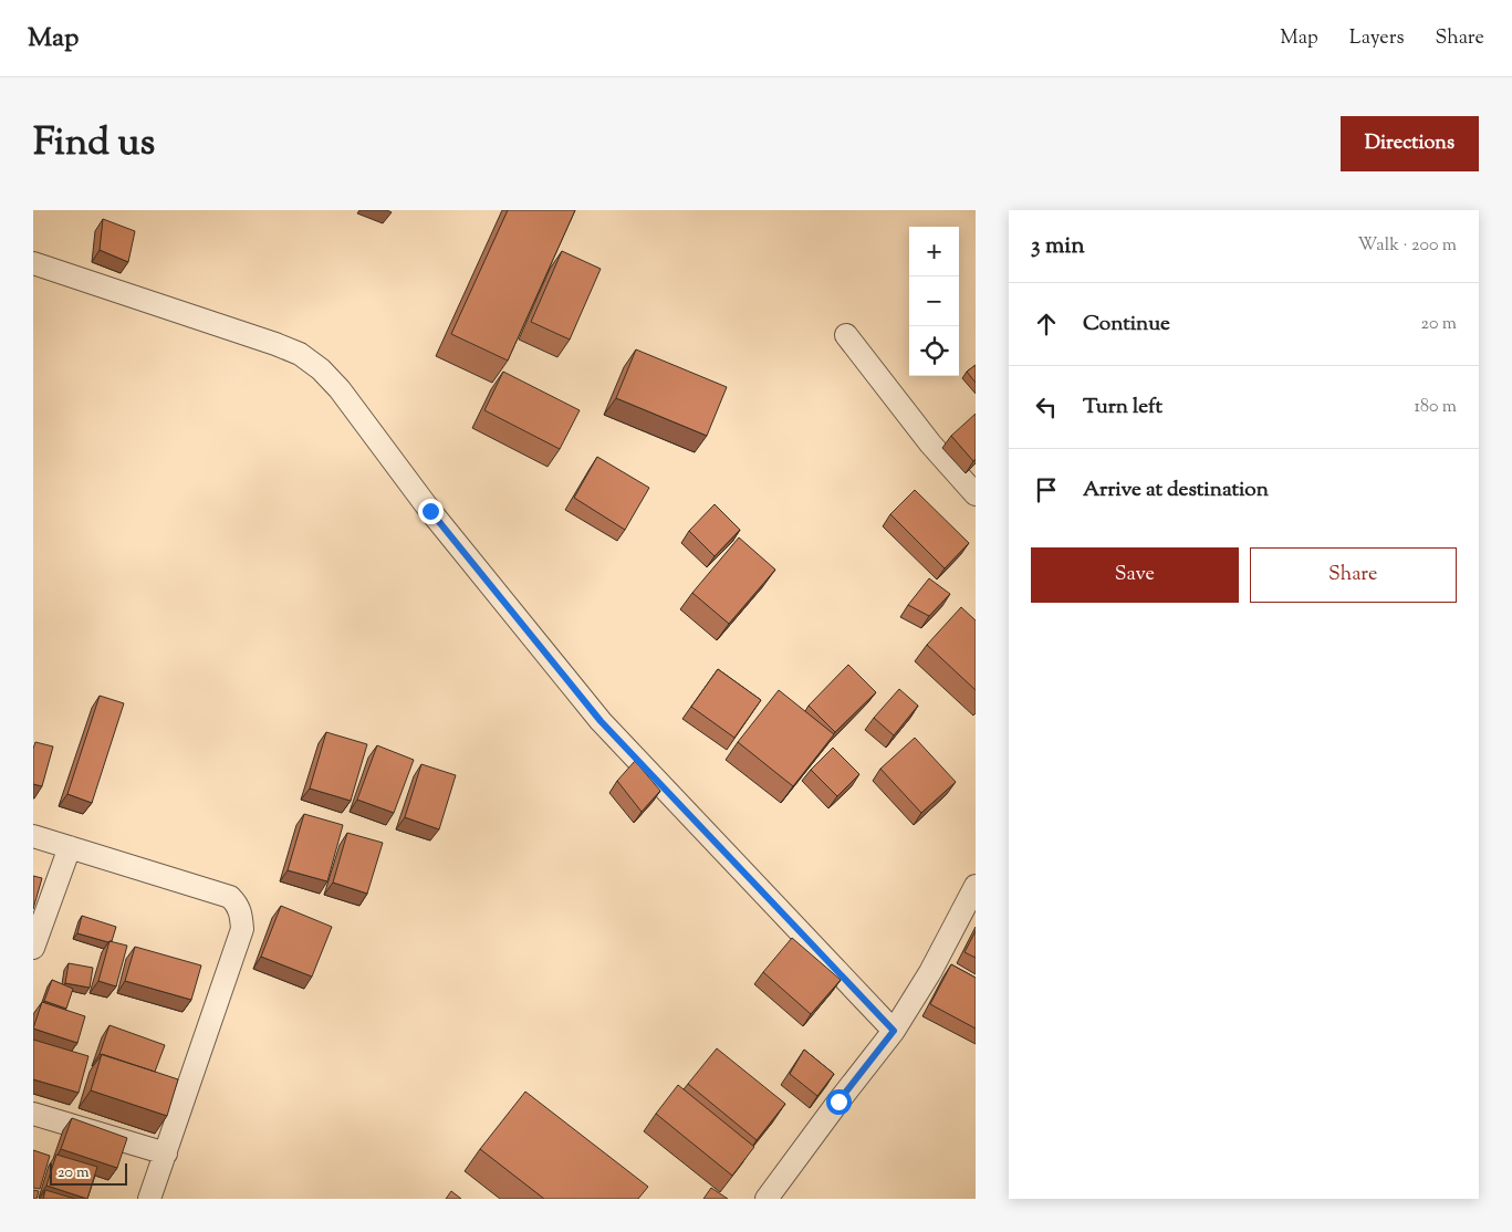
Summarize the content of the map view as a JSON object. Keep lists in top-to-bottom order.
{
  "scale_bar": "20 m",
  "page": {
    "header": "Map",
    "nav": ["Map", "Layers", "Share"],
    "title": "Find us",
    "buttons": [
      "Directions",
      ["Save", "Share"]
    ],
    "heading": ["3 min", "Walk · 200 m"],
    "map_buttons": ["+", "−"],
    "list": [
      ["Continue", "20 m"],
      ["Turn left", "180 m"],
      "Arrive at destination"
    ],
    "scale": "20 m"
  }
}
